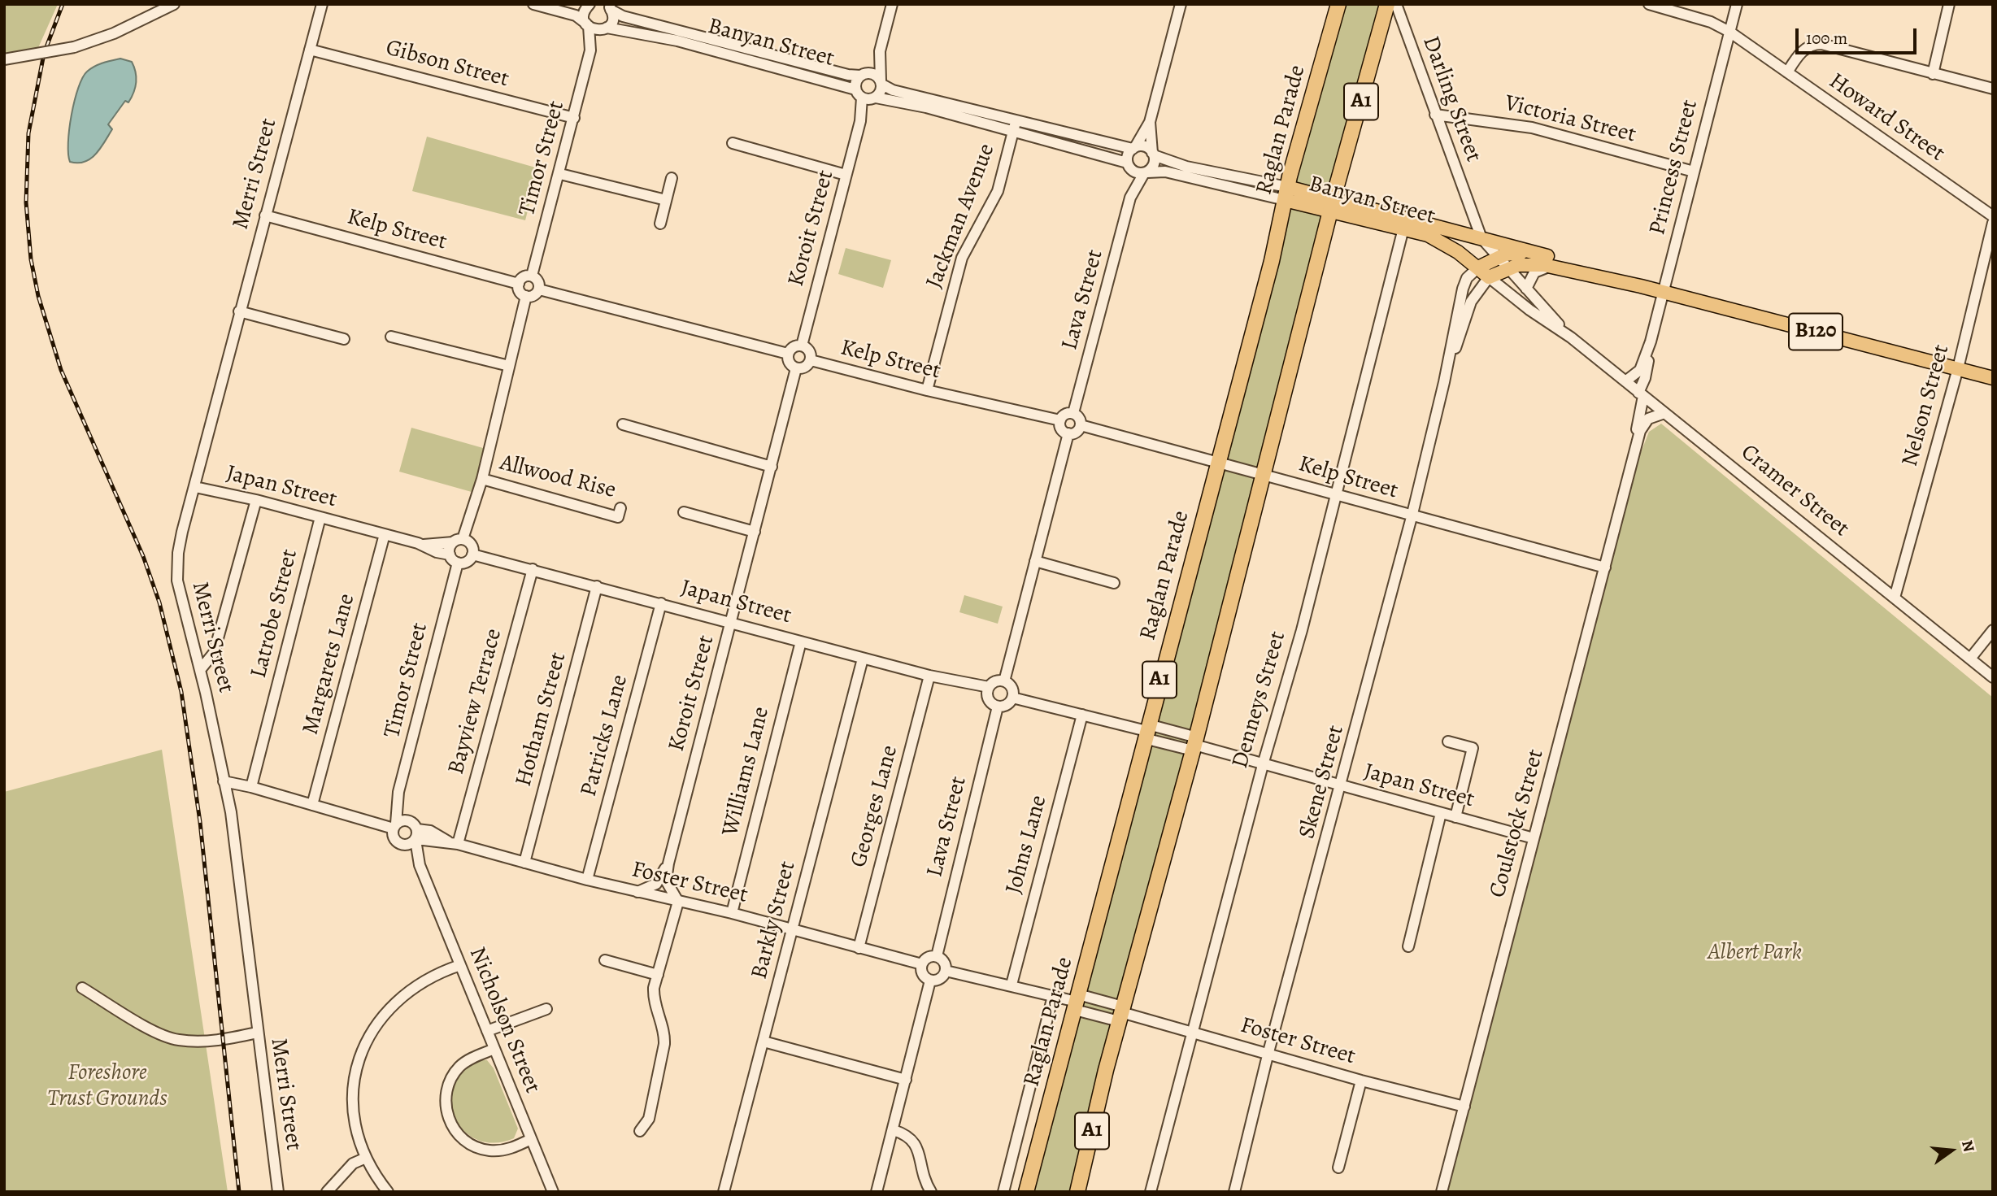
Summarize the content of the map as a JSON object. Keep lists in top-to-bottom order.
{
  "streets": {
    "highway": ["A1", "Raglan Parade"],
    "main road": ["Banyan Street", "B120"],
    "street": [
      "Gibson Street",
      "Darling Street",
      "Howard Street",
      "Victoria Street",
      "Timor Street",
      "Princess Street",
      "Merri Street",
      "Jackman Avenue",
      "Koroit Street",
      "Kelp Street",
      "Lava Street",
      "Nelson Street",
      "Allwood Rise",
      "Japan Street",
      "Cramer Street",
      "Latrobe Street",
      "Margarets Lane",
      "Denneys Street",
      "Bayview Terrace",
      "Hotham Street",
      "Patricks Lane",
      "Williams Lane",
      "Skene Street",
      "Georges Lane",
      "Coulstock Street",
      "Johns Lane",
      "Foster Street",
      "Barkly Street",
      "Nicholson Street"
    ]
  },
  "crossings": [
    ["Banyan Street", "Darling Street"],
    ["Banyan Street", "A1"],
    ["Banyan Street", "Raglan Parade"],
    ["Banyan Street", "Timor Street"],
    ["Banyan Street", "Jackman Avenue"],
    ["Banyan Street", "Koroit Street"],
    ["Banyan Street", "Lava Street"],
    ["Banyan Street", "B120"],
    ["Banyan Street", "Cramer Street"],
    ["Banyan Street", "Denneys Street"],
    ["Banyan Street", "Skene Street"],
    ["Gibson Street", "Timor Street"],
    ["Gibson Street", "Merri Street"],
    ["Darling Street", "Victoria Street"],
    ["Darling Street", "B120"],
    ["A1", "Kelp Street"],
    ["A1", "Japan Street"],
    ["A1", "Foster Street"],
    ["Howard Street", "Princess Street"],
    ["Victoria Street", "Princess Street"],
    ["Raglan Parade", "Kelp Street"],
    ["Raglan Parade", "Japan Street"],
    ["Timor Street", "Kelp Street"],
    ["Timor Street", "Japan Street"],
    ["Timor Street", "Nicholson Street"],
    ["Princess Street", "B120"],
    ["Princess Street", "Cramer Street"],
    ["Princess Street", "Coulstock Street"],
    ["Merri Street", "Kelp Street"],
    ["Merri Street", "Japan Street"],
    ["Jackman Avenue", "Kelp Street"],
    ["Koroit Street", "Kelp Street"],
    ["Koroit Street", "Japan Street"],
    ["Koroit Street", "Foster Street"],
    ["Kelp Street", "Lava Street"],
    ["Kelp Street", "Denneys Street"],
    ["Kelp Street", "Skene Street"],
    ["Kelp Street", "Coulstock Street"],
    ["Lava Street", "Japan Street"],
    ["Lava Street", "Foster Street"],
    ["B120", "Nelson Street"],
    ["B120", "Cramer Street"],
    ["B120", "Skene Street"],
    ["Nelson Street", "Cramer Street"],
    ["Japan Street", "Latrobe Street"],
    ["Japan Street", "Margarets Lane"],
    ["Japan Street", "Denneys Street"],
    ["Japan Street", "Bayview Terrace"],
    ["Japan Street", "Hotham Street"],
    ["Japan Street", "Patricks Lane"],
    ["Japan Street", "Williams Lane"],
    ["Japan Street", "Skene Street"],
    ["Japan Street", "Georges Lane"],
    ["Japan Street", "Coulstock Street"],
    ["Japan Street", "Johns Lane"],
    ["Japan Street", "Barkly Street"],
    ["Cramer Street", "Skene Street"],
    ["Cramer Street", "Coulstock Street"],
    ["Denneys Street", "Foster Street"],
    ["Bayview Terrace", "Foster Street"],
    ["Hotham Street", "Foster Street"],
    ["Patricks Lane", "Foster Street"],
    ["Williams Lane", "Foster Street"],
    ["Skene Street", "Foster Street"],
    ["Georges Lane", "Foster Street"],
    ["Coulstock Street", "Foster Street"],
    ["Foster Street", "Barkly Street"],
    ["Foster Street", "Nicholson Street"]
  ],
  "parks": ["Albert Park", "Foreshore Trust Grounds"],
  "scale_bar": "100 m",
  "north": "right"
}
